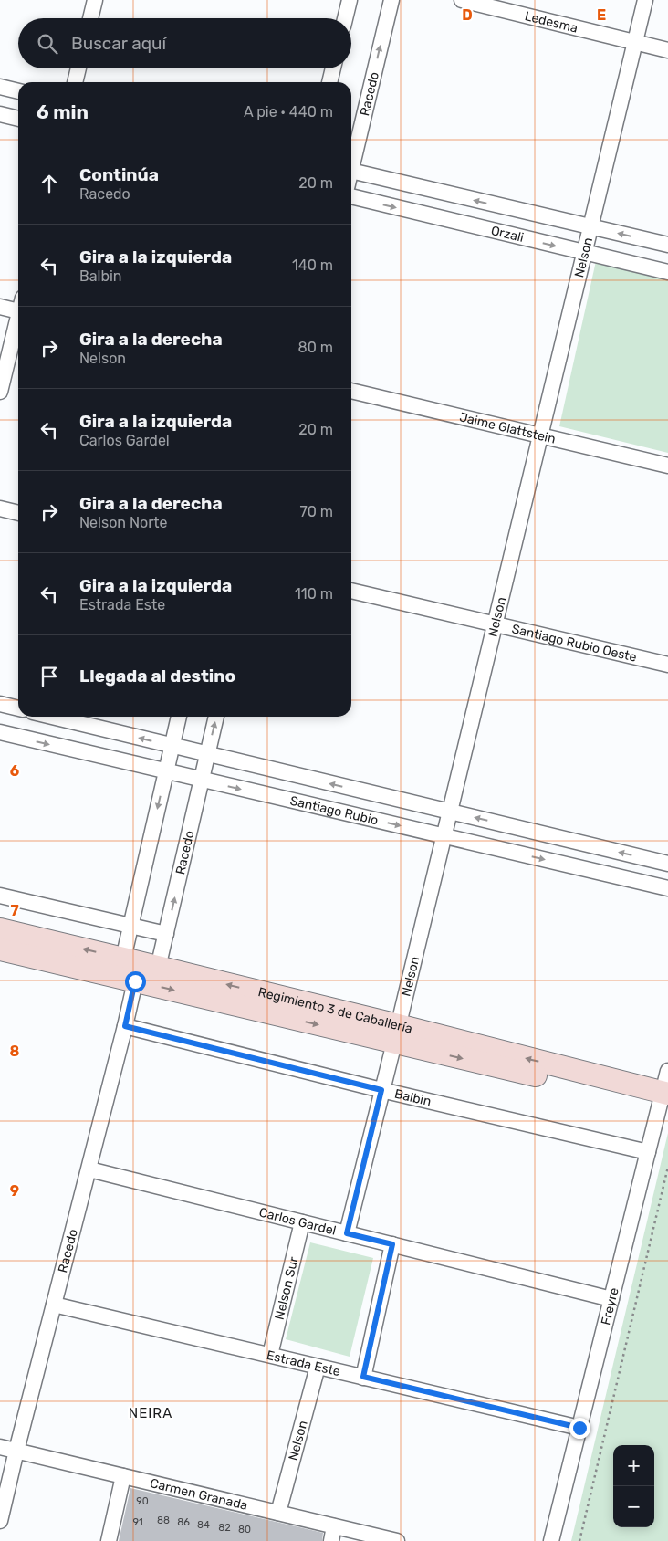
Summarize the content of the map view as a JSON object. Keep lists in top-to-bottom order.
{
  "streets": {
    "street": [
      "Ledesma",
      "Racedo",
      "Orzali",
      "Nelson",
      "Jaime Glattstein",
      "Santiago Rubio Oeste",
      "Santiago Rubio",
      "Regimiento 3 de Caballería",
      "Balbin",
      "Carlos Gardel",
      "Nelson Sur",
      "Freyre",
      "Estrada Este",
      "Carmen Granada"
    ]
  },
  "crossings": [
    ["Ledesma", "Nelson"],
    ["Racedo", "Santiago Rubio"],
    ["Racedo", "Regimiento 3 de Caballería"],
    ["Racedo", "Balbin"],
    ["Racedo", "Carlos Gardel"],
    ["Racedo", "Estrada Este"],
    ["Racedo", "Carmen Granada"],
    ["Orzali", "Nelson"],
    ["Nelson", "Jaime Glattstein"],
    ["Nelson", "Santiago Rubio Oeste"],
    ["Nelson", "Santiago Rubio"],
    ["Nelson", "Regimiento 3 de Caballería"],
    ["Nelson", "Balbin"],
    ["Nelson", "Carlos Gardel"],
    ["Nelson", "Estrada Este"],
    ["Nelson", "Carmen Granada"],
    ["Regimiento 3 de Caballería", "Freyre"],
    ["Balbin", "Freyre"],
    ["Carlos Gardel", "Nelson Sur"],
    ["Carlos Gardel", "Freyre"],
    ["Nelson Sur", "Estrada Este"],
    ["Freyre", "Estrada Este"]
  ],
  "districts": ["NEIRA"],
  "house_numbers": [
    "90",
    "88",
    "91",
    "86",
    "84",
    "82",
    "80"
  ],
  "page": {
    "search": "Buscar aquí",
    "heading": ["6 min", "A pie · 440 m"],
    "list": [
      ["Continúa", "Racedo", "20 m"],
      ["Gira a la izquierda", "Balbin", "140 m"],
      ["Gira a la derecha", "Nelson", "80 m"],
      ["Gira a la izquierda", "Carlos Gardel", "20 m"],
      ["Gira a la derecha", "Nelson Norte", "70 m"],
      ["Gira a la izquierda", "Estrada Este", "110 m"],
      "Llegada al destino"
    ],
    "map_buttons": ["+", "−"]
  },
  "grid": {
    "columns": ["D", "E"],
    "rows": [
      "6",
      "7",
      "8",
      "9"
    ]
  }
}
